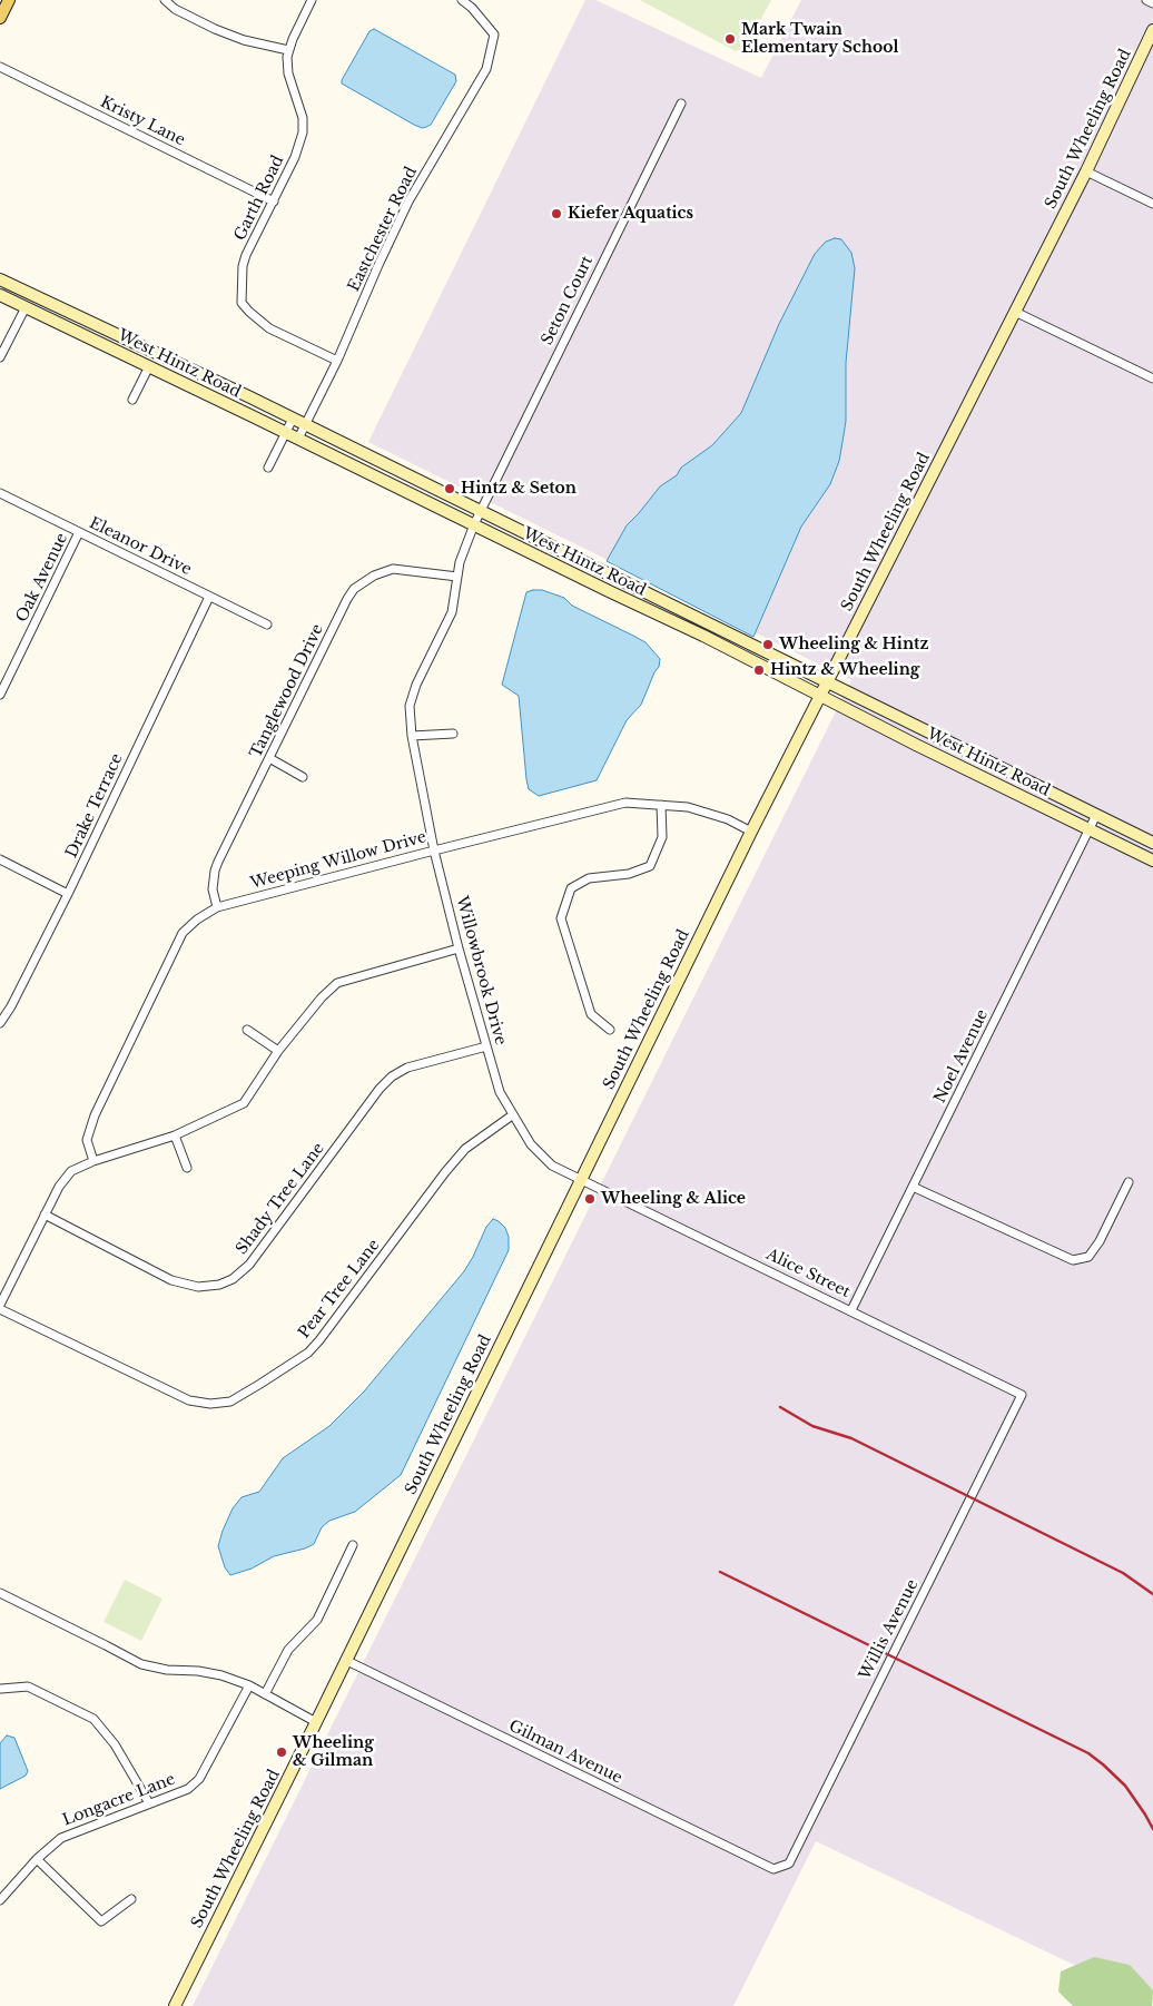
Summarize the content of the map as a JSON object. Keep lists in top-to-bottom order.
{
  "streets": {
    "main road": ["South Wheeling Road", "West Hintz Road"],
    "street": [
      "Kristy Lane",
      "Garth Road",
      "Eastchester Road",
      "Seton Court",
      "Eleanor Drive",
      "Oak Avenue",
      "Tanglewood Drive",
      "Drake Terrace",
      "Weeping Willow Drive",
      "Willowbrook Drive",
      "Noel Avenue",
      "Shady Tree Lane",
      "Alice Street",
      "Pear Tree Lane",
      "Willis Avenue",
      "Gilman Avenue",
      "Longacre Lane"
    ]
  },
  "crossings": [
    ["Kristy Lane", "Garth Road"],
    ["South Wheeling Road", "West Hintz Road"],
    ["South Wheeling Road", "Weeping Willow Drive"],
    ["South Wheeling Road", "Willowbrook Drive"],
    ["South Wheeling Road", "Alice Street"],
    ["South Wheeling Road", "Gilman Avenue"],
    ["Garth Road", "Eastchester Road"],
    ["Eastchester Road", "West Hintz Road"],
    ["Seton Court", "West Hintz Road"],
    ["Seton Court", "Willowbrook Drive"],
    ["West Hintz Road", "Willowbrook Drive"],
    ["West Hintz Road", "Noel Avenue"],
    ["Eleanor Drive", "Oak Avenue"],
    ["Eleanor Drive", "Drake Terrace"],
    ["Tanglewood Drive", "Weeping Willow Drive"],
    ["Tanglewood Drive", "Willowbrook Drive"],
    ["Weeping Willow Drive", "Willowbrook Drive"],
    ["Willowbrook Drive", "Shady Tree Lane"],
    ["Willowbrook Drive", "Alice Street"],
    ["Willowbrook Drive", "Pear Tree Lane"],
    ["Noel Avenue", "Alice Street"],
    ["Alice Street", "Willis Avenue"],
    ["Willis Avenue", "Gilman Avenue"]
  ],
  "places": [
    "Mark Twain Elementary School",
    "Kiefer Aquatics",
    "Hintz & Seton",
    "Wheeling & Hintz",
    "Hintz & Wheeling",
    "Wheeling & Alice",
    "Wheeling & Gilman"
  ]
}
